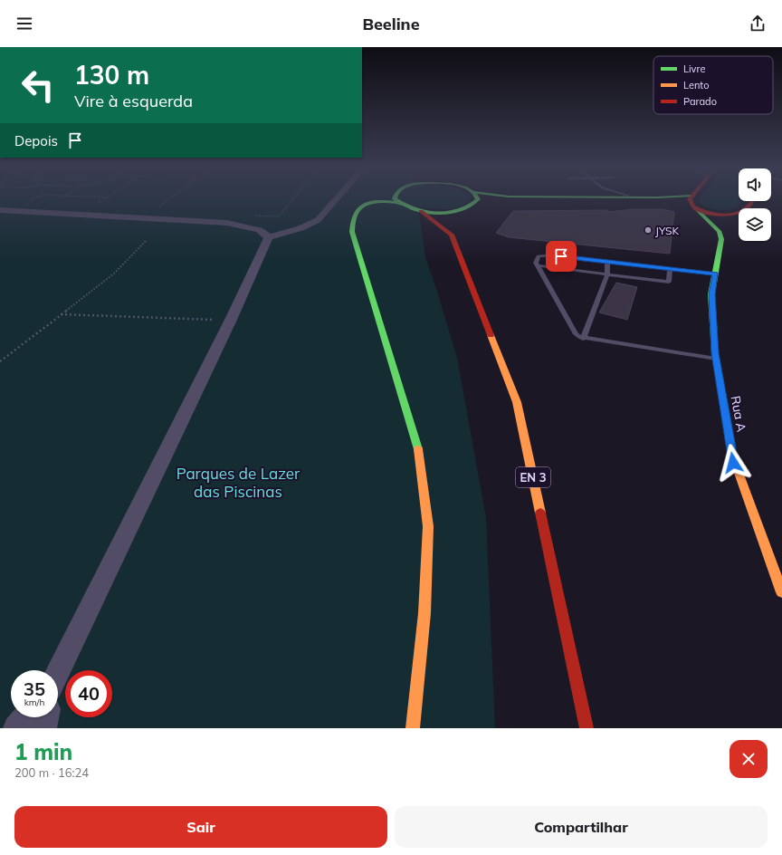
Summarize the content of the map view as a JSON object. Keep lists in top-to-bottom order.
{
  "streets": {
    "street": ["Rua A", "EN 3"]
  },
  "parks": ["Parques de Lazer das Piscinas"],
  "places": ["JYSK"],
  "legend": ["Livre", "Lento", "Parado"],
  "page": {
    "header": "Beeline",
    "turn": ["130 m", "Vire à esquerda"],
    "then": "Depois",
    "speed": "35 km/h",
    "limit": "40",
    "heading": ["1 min", "200 m · 16:24"],
    "buttons": ["Sair", "Compartilhar"]
  }
}
